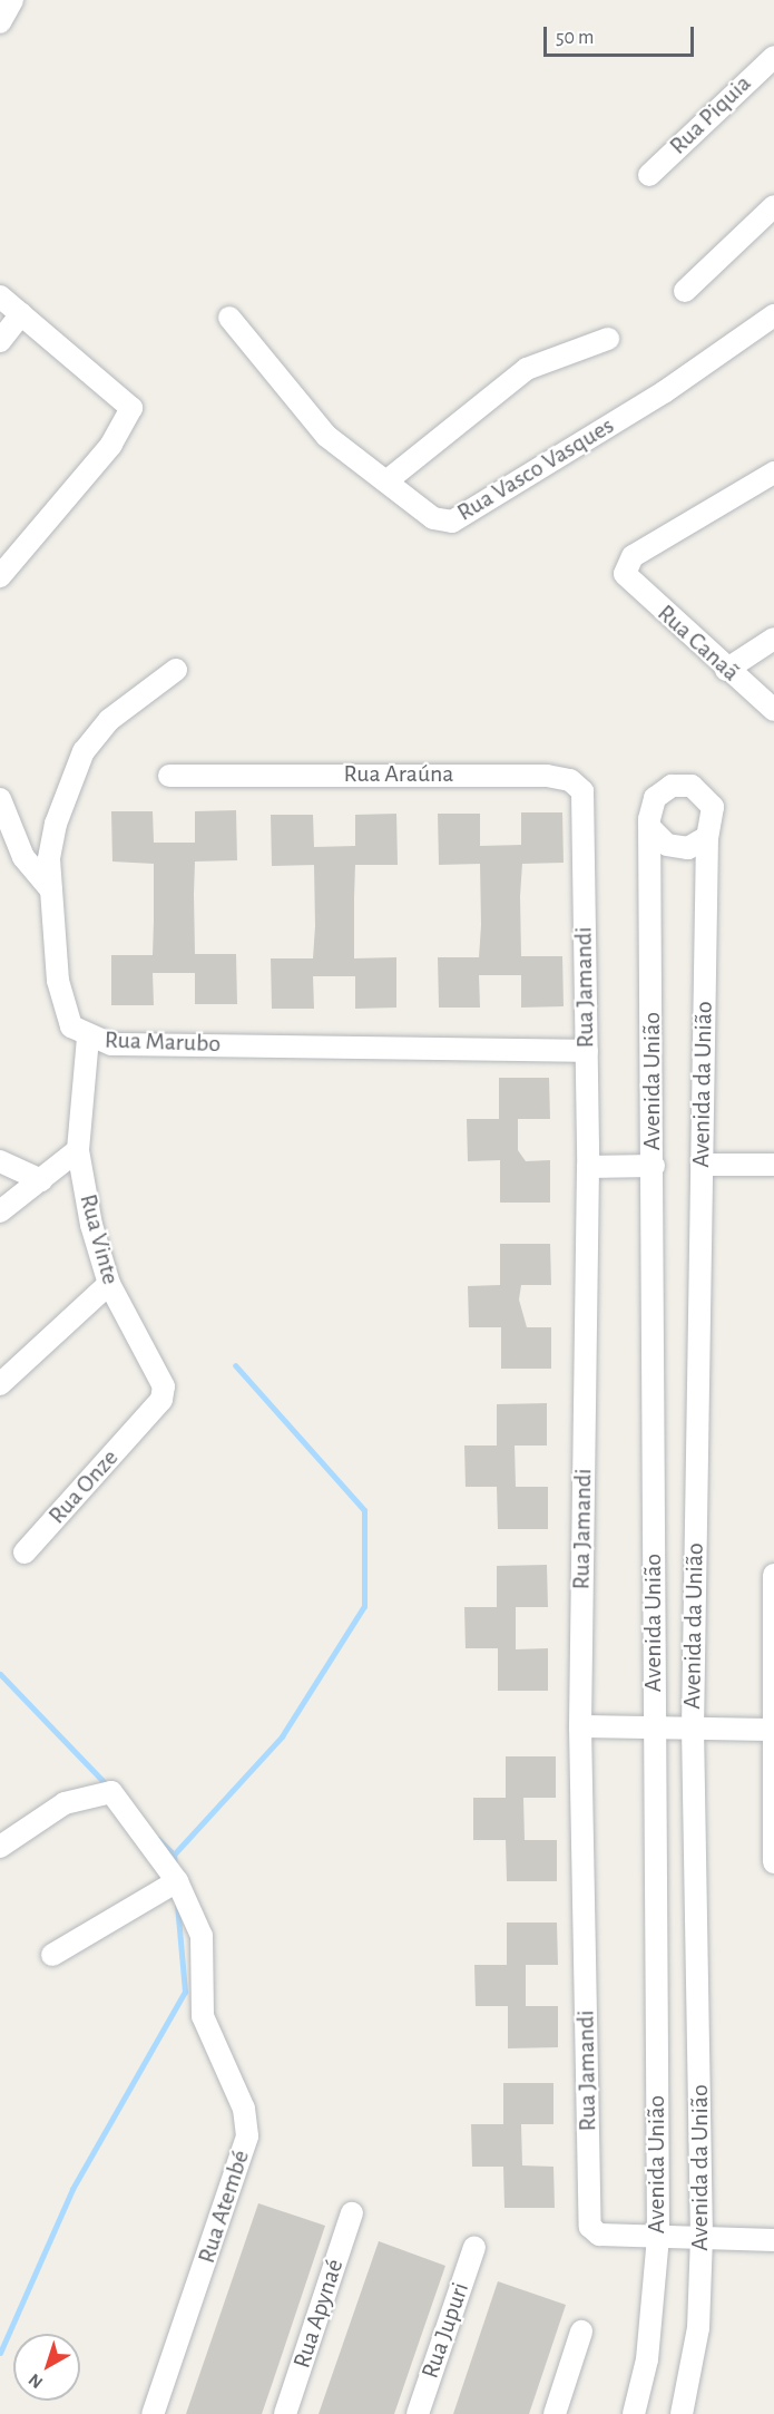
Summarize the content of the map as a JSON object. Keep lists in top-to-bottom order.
{
  "streets": {
    "street": [
      "Rua Piquia",
      "Rua Vasco Vasques",
      "Rua Canaã",
      "Rua Araúna",
      "Rua Jamandi",
      "Rua Marubo",
      "Avenida União",
      "Avenida da União",
      "Rua Vinte",
      "Rua Onze",
      "Rua Atembé",
      "Rua Apynaé",
      "Rua Jupuri"
    ]
  },
  "crossings": [
    ["Rua Araúna", "Rua Jamandi"],
    ["Rua Jamandi", "Rua Marubo"],
    ["Rua Jamandi", "Avenida União"],
    ["Rua Jamandi", "Avenida da União"],
    ["Rua Marubo", "Rua Vinte"],
    ["Avenida União", "Avenida da União"],
    ["Rua Vinte", "Rua Onze"]
  ],
  "scale_bar": "50 m",
  "north": "bottom left"
}
